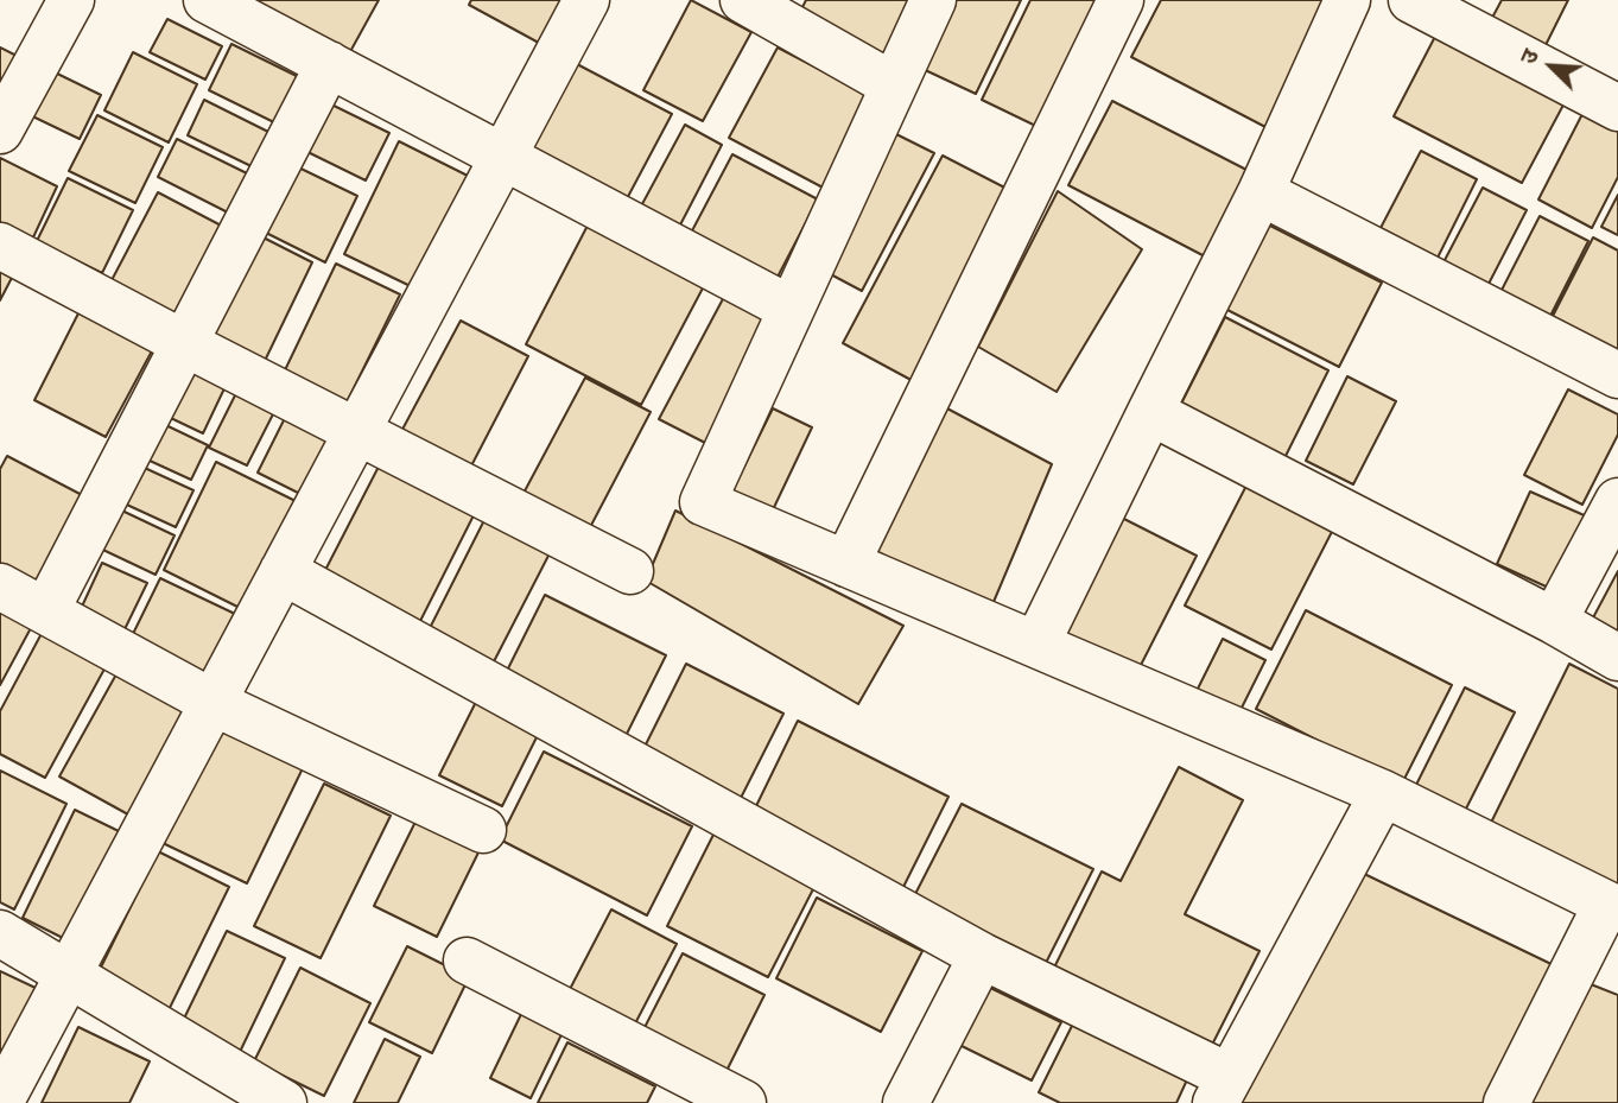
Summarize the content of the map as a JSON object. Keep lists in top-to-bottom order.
{
  "north": "top left"
}
